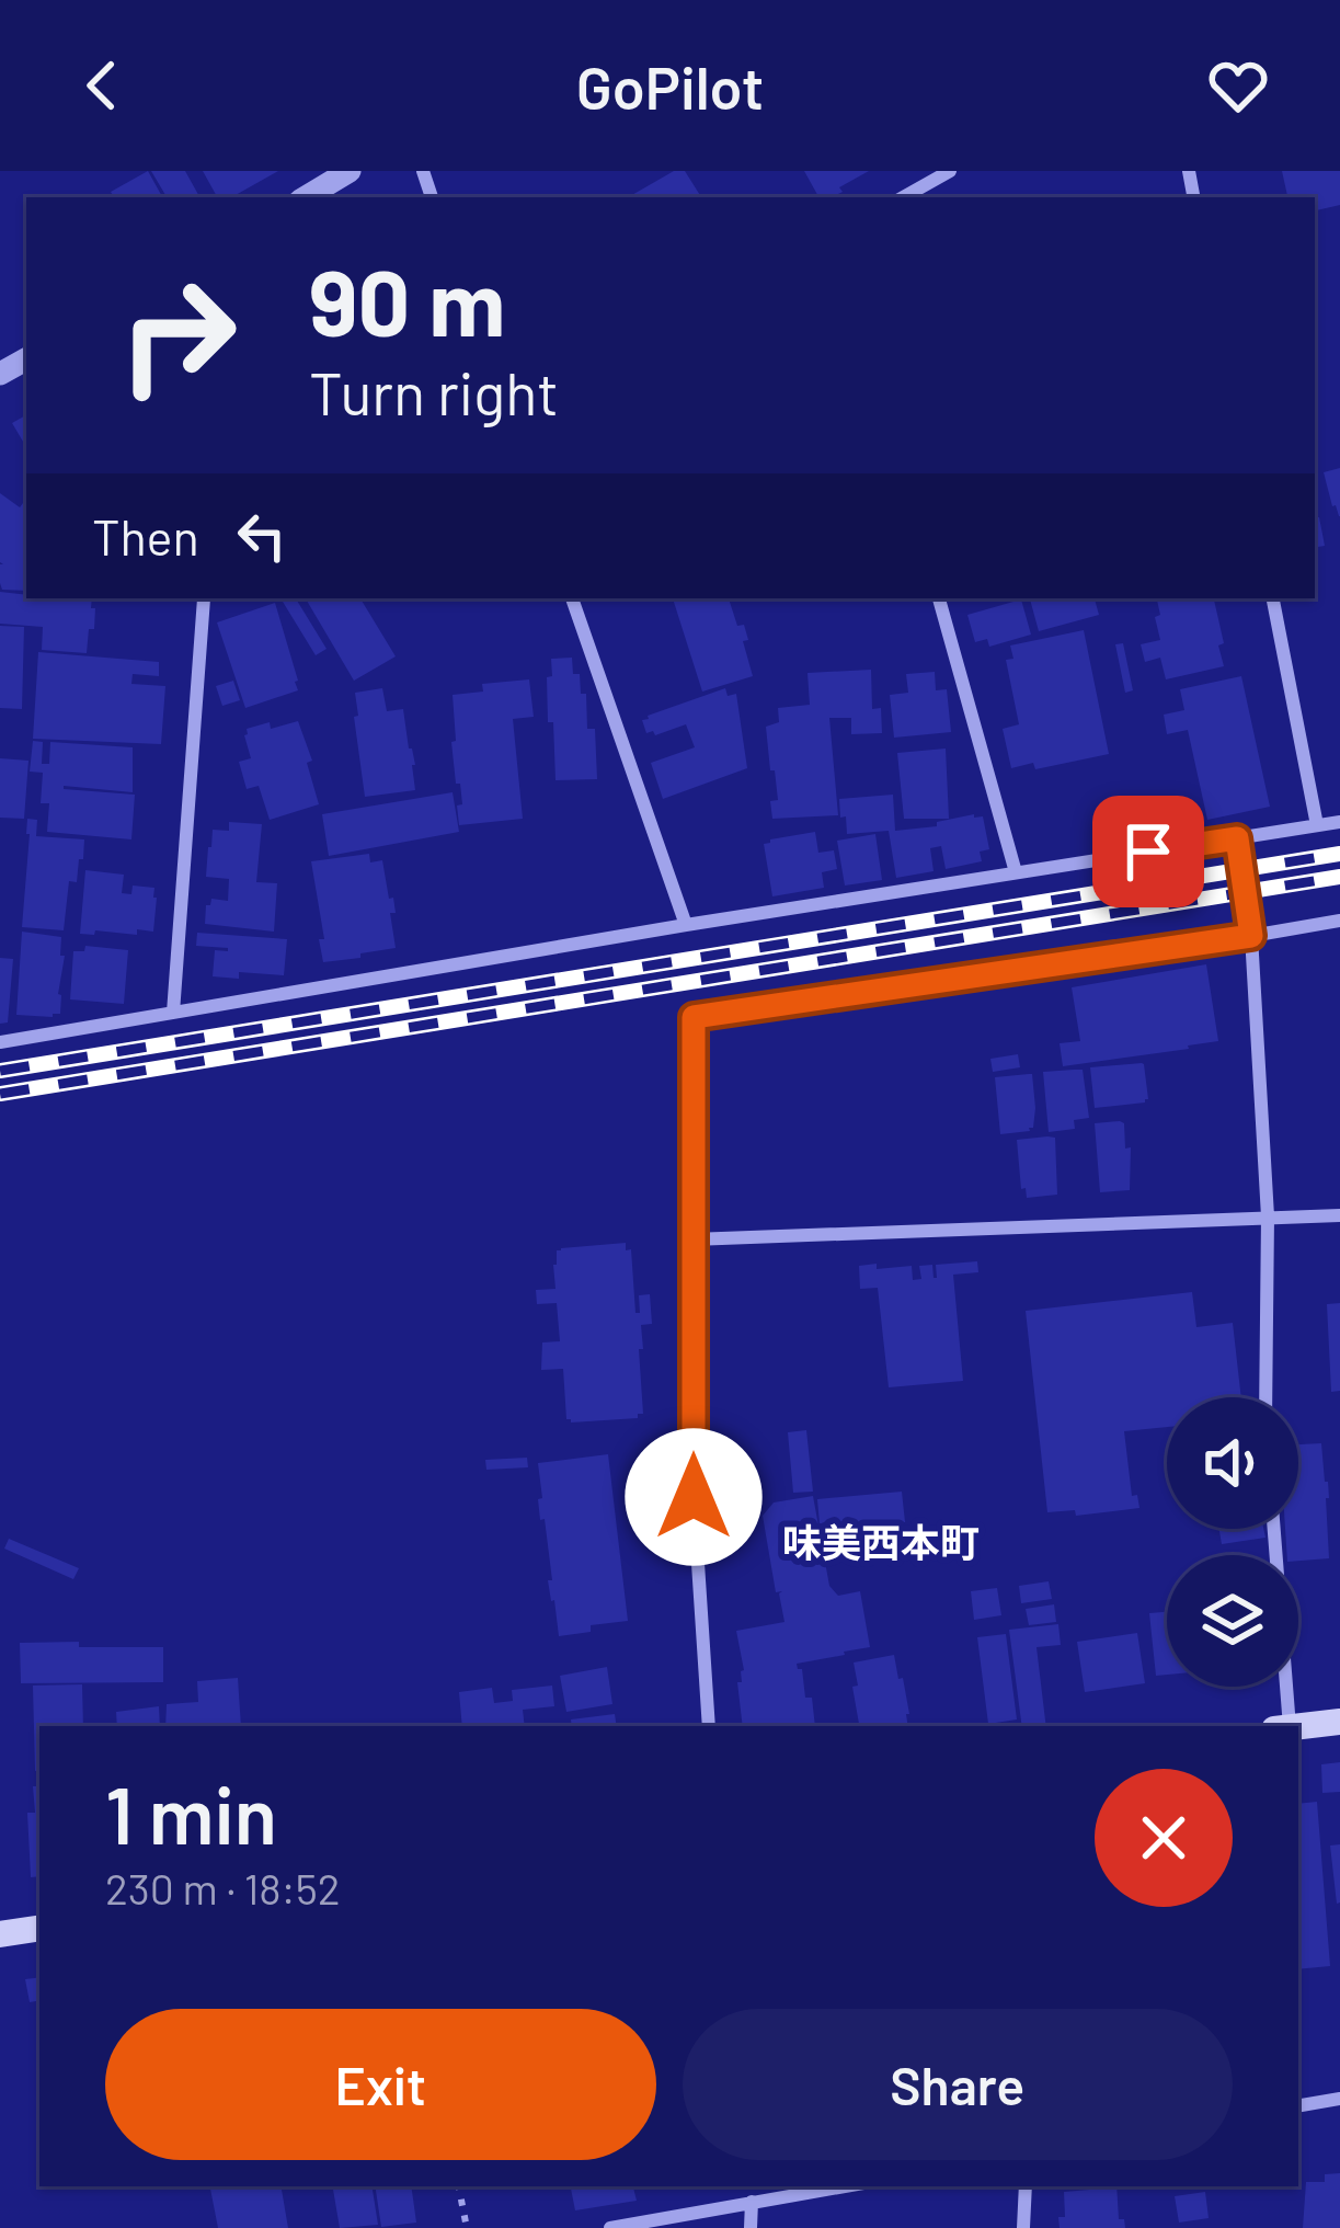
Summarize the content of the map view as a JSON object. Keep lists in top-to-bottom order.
{
  "districts": ["味美西本町"],
  "page": {
    "header": "GoPilot",
    "turn": ["90 m", "Turn right"],
    "then": "Then",
    "heading": ["1 min", "230 m · 18:52"],
    "buttons": ["Exit", "Share"]
  }
}
